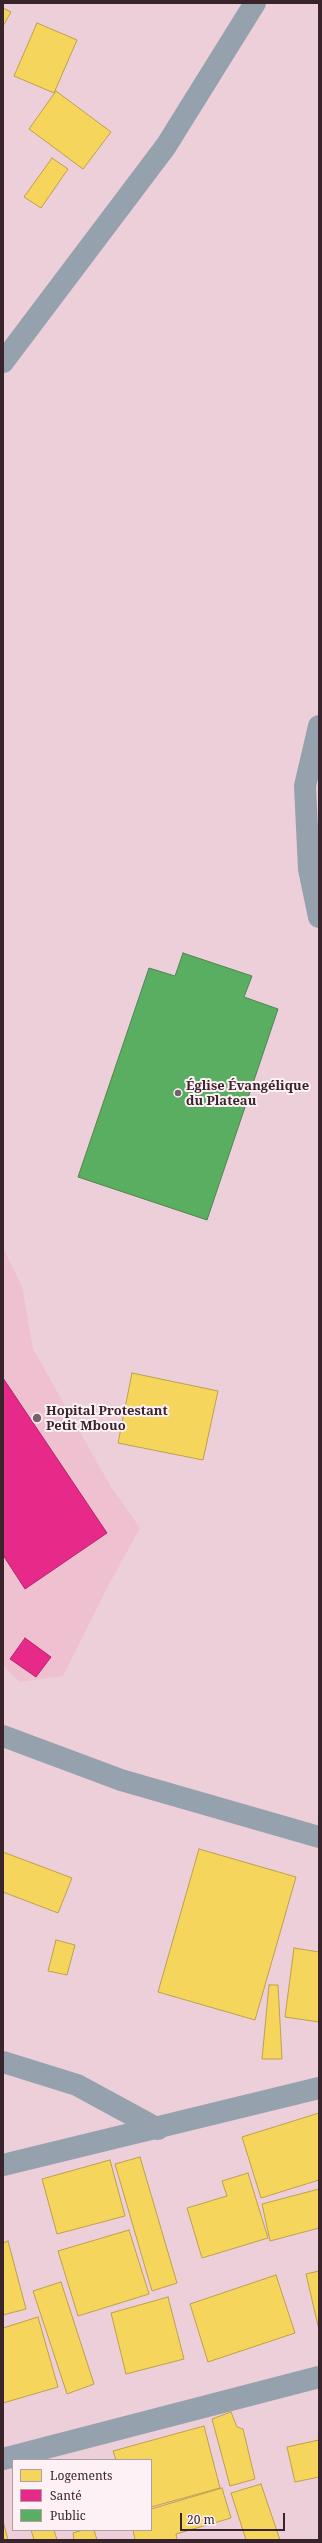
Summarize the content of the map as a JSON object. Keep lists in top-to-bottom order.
{
  "places": ["Église Évangélique du Plateau", "Hopital Protestant Petit Mbouo"],
  "legend": ["Logements", "Santé", "Public"],
  "scale_bar": "20 m"
}
